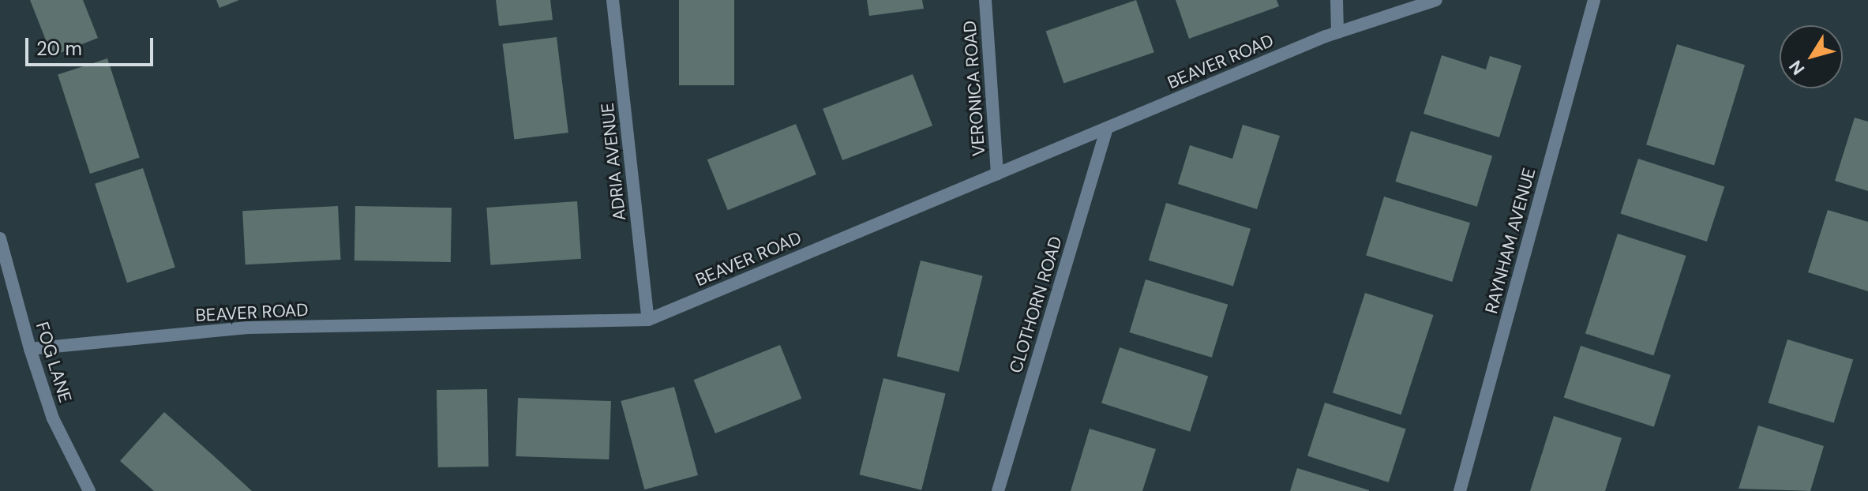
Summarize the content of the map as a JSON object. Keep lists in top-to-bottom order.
{
  "streets": {
    "street": [
      "BEAVER ROAD",
      "VERONICA ROAD",
      "ADRIA AVENUE",
      "RAYNHAM AVENUE",
      "CLOTHORN ROAD",
      "FOG LANE"
    ]
  },
  "crossings": [
    ["BEAVER ROAD", "VERONICA ROAD"],
    ["BEAVER ROAD", "ADRIA AVENUE"],
    ["BEAVER ROAD", "CLOTHORN ROAD"],
    ["BEAVER ROAD", "FOG LANE"]
  ],
  "scale_bar": "20 m",
  "north": "bottom left"
}
